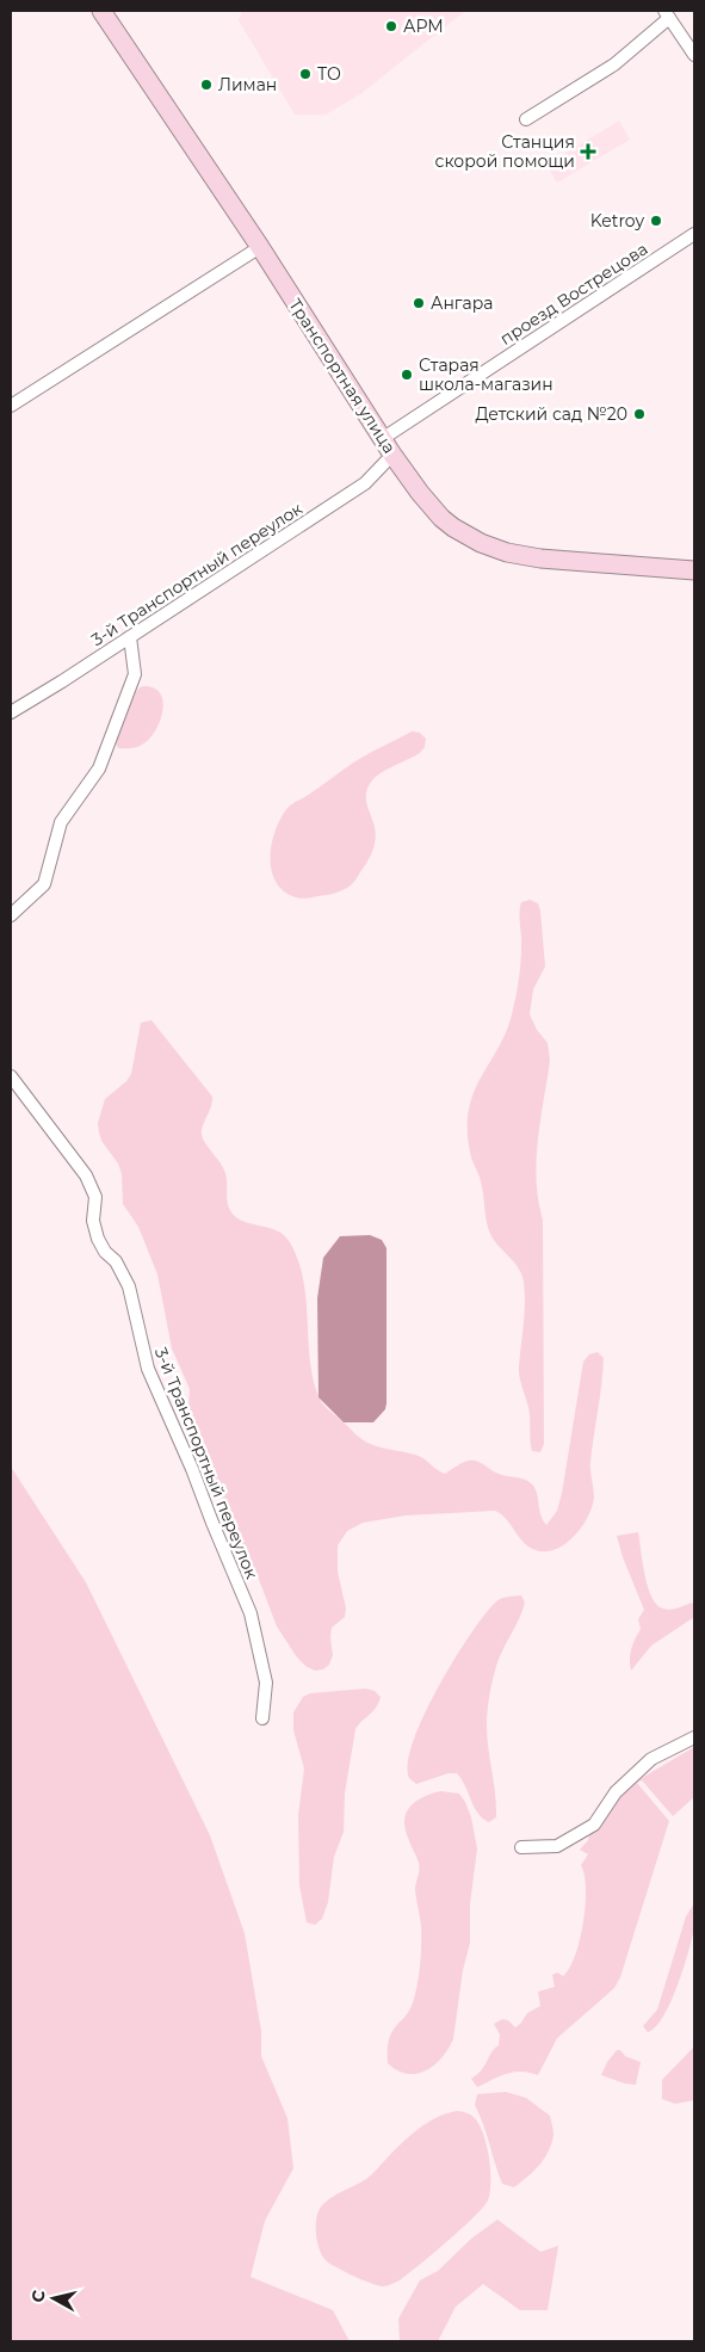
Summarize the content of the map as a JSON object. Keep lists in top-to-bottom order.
{
  "streets": {
    "main road": ["Транспортная улица"],
    "street": ["проезд Вострецова", "3-й Транспортный переулок"]
  },
  "crossings": [
    ["проезд Вострецова", "Транспортная улица"],
    ["Транспортная улица", "3-й Транспортный переулок"]
  ],
  "places": {
    "other": [
      "АРМ",
      "ТО",
      "Лиман",
      "Ketroy",
      "Ангара",
      "Старая школа-магазин",
      "Детский сад №20"
    ],
    "health": ["Станция скорой помощи"]
  },
  "north": "left"
}
